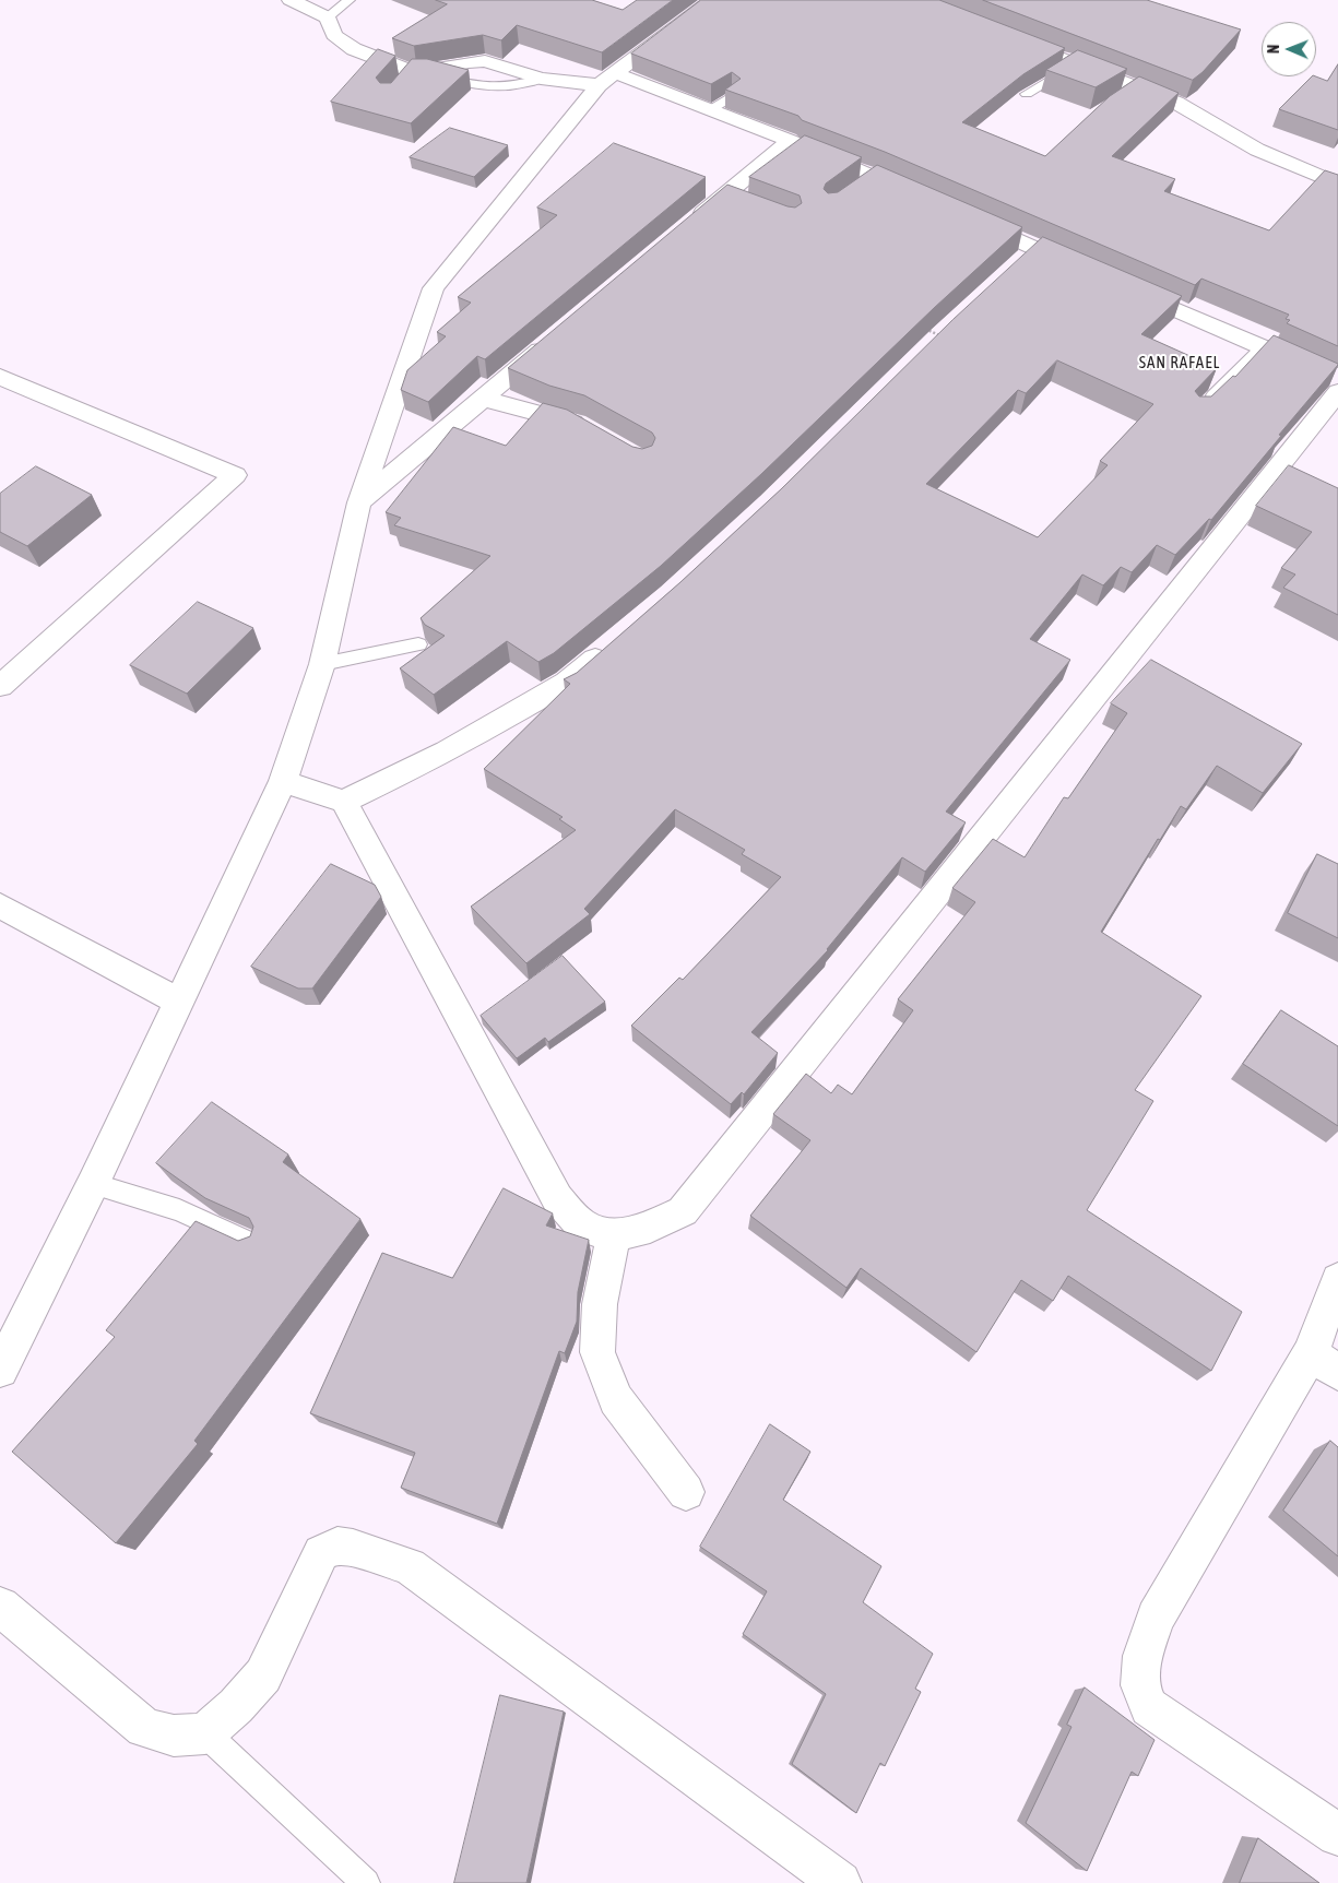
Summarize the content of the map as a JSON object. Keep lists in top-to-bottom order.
{
  "districts": ["SAN RAFAEL"],
  "north": "left"
}
